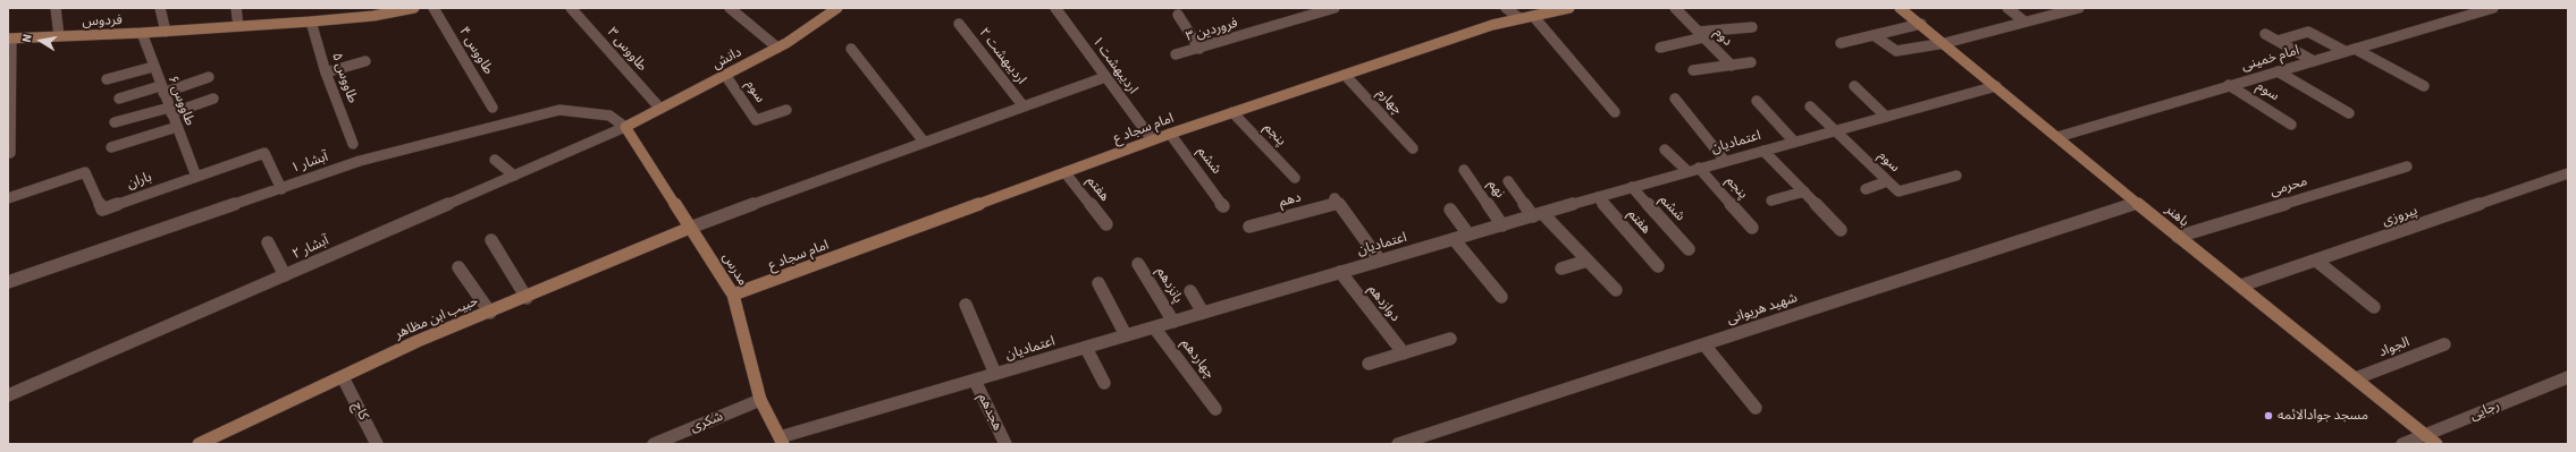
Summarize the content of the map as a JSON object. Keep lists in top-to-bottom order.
{
  "streets": {
    "street": [
      "فردوس",
      "فروردین ۳",
      "دوم",
      "طاووس ۳",
      "طاووس ۴",
      "اردیبهشت ۲",
      "دانش",
      "امام خمینی",
      "اردیبهشت ۱",
      "طاووس ۵",
      "سوم",
      "طاووس ۶",
      "چهارم",
      "امام سجاد ع",
      "پنجم",
      "اعتمادیان",
      "ششم",
      "آبشار ۱",
      "باران",
      "محرمی",
      "هفتم",
      "نهم",
      "دهم",
      "باهنر",
      "پیروزی",
      "آبشار ۲",
      "مدرس",
      "پانزدهم",
      "دوازدهم",
      "شهید هریوانی",
      "حبیب ابن مظاهر",
      "الجواد",
      "چهاردهم",
      "کاج",
      "رجایی",
      "هجدهم",
      "شکری"
    ]
  },
  "crossings": [
    ["فردوس", "طاووس ۵"],
    ["فردوس", "طاووس ۶"],
    ["طاووس ۳", "دانش"],
    ["دانش", "سوم"],
    ["دانش", "آبشار ۱"],
    ["دانش", "آبشار ۲"],
    ["دانش", "مدرس"],
    ["امام خمینی", "سوم"],
    ["امام خمینی", "باهنر"],
    ["اردیبهشت ۱", "امام سجاد ع"],
    ["سوم", "اعتمادیان"],
    ["طاووس ۶", "باران"],
    ["چهارم", "امام سجاد ع"],
    ["امام سجاد ع", "پنجم"],
    ["امام سجاد ع", "ششم"],
    ["امام سجاد ع", "هفتم"],
    ["امام سجاد ع", "مدرس"],
    ["پنجم", "اعتمادیان"],
    ["اعتمادیان", "ششم"],
    ["اعتمادیان", "هفتم"],
    ["اعتمادیان", "نهم"],
    ["اعتمادیان", "دهم"],
    ["اعتمادیان", "باهنر"],
    ["اعتمادیان", "مدرس"],
    ["اعتمادیان", "پانزدهم"],
    ["اعتمادیان", "دوازدهم"],
    ["اعتمادیان", "چهاردهم"],
    ["اعتمادیان", "هجدهم"],
    ["آبشار ۱", "باران"],
    ["آبشار ۱", "آبشار ۲"],
    ["آبشار ۱", "مدرس"],
    ["محرمی", "باهنر"],
    ["باهنر", "پیروزی"],
    ["باهنر", "شهید هریوانی"],
    ["باهنر", "الجواد"],
    ["باهنر", "رجایی"],
    ["آبشار ۲", "مدرس"],
    ["مدرس", "حبیب ابن مظاهر"],
    ["مدرس", "شکری"],
    ["حبیب ابن مظاهر", "کاج"]
  ],
  "places": ["مسجد جوادالائمه"],
  "north": "left"
}
